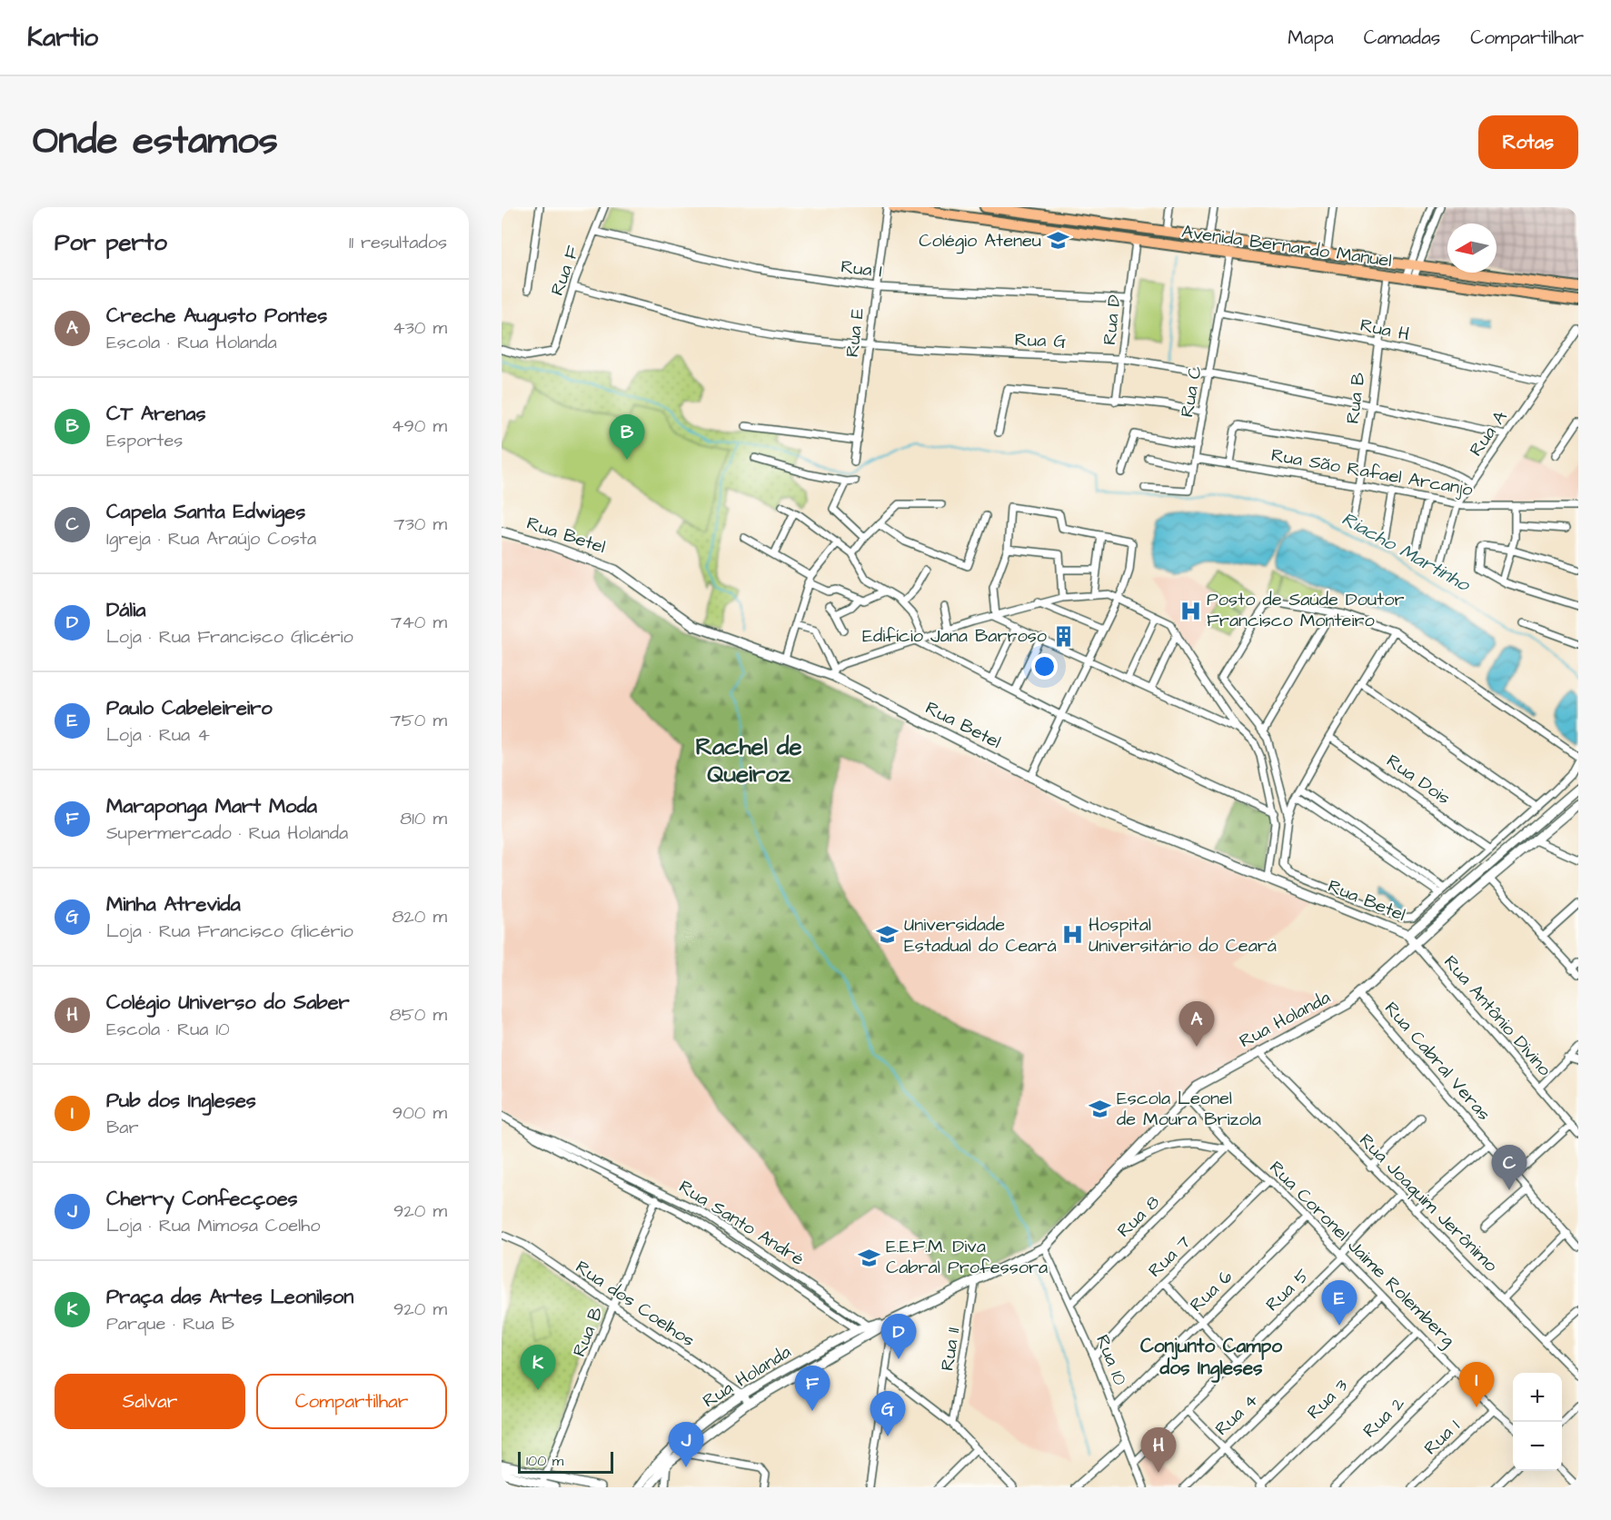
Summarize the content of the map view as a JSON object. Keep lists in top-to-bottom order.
{
  "streets": {
    "main road": ["Avenida Bernardo Manuel"],
    "street": [
      "Rua I",
      "Rua F",
      "Rua D",
      "Rua H",
      "Rua E",
      "Rua G",
      "Rua C",
      "Rua B",
      "Rua A",
      "Rua São Rafael Arcanjo",
      "Rua Betel",
      "Rua Dois",
      "Rua Antônio Divino",
      "Rua Holanda",
      "Rua Cabral Veras",
      "Rua Joaquim Jerônimo",
      "Rua 8",
      "Rua Santo André",
      "Rua Coronel Jaime Rolemberg",
      "Rua 7",
      "Rua 5",
      "Rua 6",
      "Rua dos Coelhos",
      "Rua 11",
      "Rua 10",
      "Rua 3",
      "Rua 4",
      "Rua 2",
      "Rua 1"
    ]
  },
  "crossings": [
    ["Avenida Bernardo Manuel", "Rua D"],
    ["Avenida Bernardo Manuel", "Rua C"],
    ["Avenida Bernardo Manuel", "Rua B"],
    ["Rua I", "Rua F"],
    ["Rua I", "Rua D"],
    ["Rua I", "Rua E"],
    ["Rua F", "Rua G"],
    ["Rua D", "Rua G"],
    ["Rua H", "Rua C"],
    ["Rua H", "Rua B"],
    ["Rua H", "Rua A"],
    ["Rua E", "Rua G"],
    ["Rua G", "Rua C"],
    ["Rua G", "Rua B"],
    ["Rua G", "Rua A"],
    ["Rua C", "Rua São Rafael Arcanjo"],
    ["Rua B", "Rua São Rafael Arcanjo"],
    ["Rua B", "Rua Santo André"],
    ["Rua B", "Rua dos Coelhos"],
    ["Rua A", "Rua São Rafael Arcanjo"],
    ["Rua Betel", "Rua Antônio Divino"],
    ["Rua Betel", "Rua Holanda"],
    ["Rua Antônio Divino", "Rua Holanda"],
    ["Rua Holanda", "Rua Cabral Veras"],
    ["Rua Holanda", "Rua Joaquim Jerônimo"],
    ["Rua Holanda", "Rua Santo André"],
    ["Rua Holanda", "Rua Coronel Jaime Rolemberg"],
    ["Rua Holanda", "Rua dos Coelhos"],
    ["Rua Holanda", "Rua 11"],
    ["Rua Holanda", "Rua 10"],
    ["Rua Joaquim Jerônimo", "Rua 5"],
    ["Rua 8", "Rua Coronel Jaime Rolemberg"],
    ["Rua 8", "Rua 10"],
    ["Rua Coronel Jaime Rolemberg", "Rua 7"],
    ["Rua Coronel Jaime Rolemberg", "Rua 5"],
    ["Rua Coronel Jaime Rolemberg", "Rua 6"],
    ["Rua Coronel Jaime Rolemberg", "Rua 3"],
    ["Rua Coronel Jaime Rolemberg", "Rua 4"],
    ["Rua Coronel Jaime Rolemberg", "Rua 2"],
    ["Rua Coronel Jaime Rolemberg", "Rua 1"],
    ["Rua 7", "Rua 10"],
    ["Rua 5", "Rua 10"],
    ["Rua 6", "Rua 10"]
  ],
  "districts": ["Rachel de Queiroz", "Conjunto Campo dos Ingleses"],
  "water": ["Riacho Martinho"],
  "places": {
    "school or university": [
      "Colégio Ateneu",
      "Universidade Estadual do Ceará",
      "Escola Leonel de Moura Brizola",
      "E.E.F.M. Diva Cabral Professora"
    ],
    "hospital": ["Posto de Saúde Doutor Francisco Monteiro", "Hospital Universitário do Ceará"],
    "building": ["Edifício Jana Barroso"]
  },
  "scale_bar": "100 m",
  "north": "left",
  "page": {
    "header": "Kartio",
    "nav": ["Mapa", "Camadas", "Compartilhar"],
    "title": "Onde estamos",
    "buttons": [
      "Rotas",
      ["Salvar", "Compartilhar"]
    ],
    "heading": ["Por perto", "11 resultados"],
    "list": [
      {
        "mark": "A",
        "name": "Creche Augusto Pontes",
        "note": "Escola · Rua Holanda",
        "value": "430 m"
      },
      {
        "mark": "B",
        "name": "CT Arenas",
        "note": "Esportes",
        "value": "490 m"
      },
      {
        "mark": "C",
        "name": "Capela Santa Edwiges",
        "note": "Igreja · Rua Araújo Costa",
        "value": "730 m"
      },
      {
        "mark": "D",
        "name": "Dália",
        "note": "Loja · Rua Francisco Glicério",
        "value": "740 m"
      },
      {
        "mark": "E",
        "name": "Paulo Cabeleireiro",
        "note": "Loja · Rua 4",
        "value": "750 m"
      },
      {
        "mark": "F",
        "name": "Maraponga Mart Moda",
        "note": "Supermercado · Rua Holanda",
        "value": "810 m"
      },
      {
        "mark": "G",
        "name": "Minha Atrevida",
        "note": "Loja · Rua Francisco Glicério",
        "value": "820 m"
      },
      {
        "mark": "H",
        "name": "Colégio Universo do Saber",
        "note": "Escola · Rua 10",
        "value": "850 m"
      },
      {
        "mark": "I",
        "name": "Pub dos Ingleses",
        "note": "Bar",
        "value": "900 m"
      },
      {
        "mark": "J",
        "name": "Cherry Confecçoes",
        "note": "Loja · Rua Mimosa Coelho",
        "value": "920 m"
      },
      {
        "mark": "K",
        "name": "Praça das Artes Leonilson",
        "note": "Parque · Rua B",
        "value": "920 m"
      }
    ],
    "pins": [
      "B",
      "A",
      "C",
      "E",
      "D",
      "K",
      "I",
      "F",
      "G",
      "J",
      "H"
    ],
    "map_buttons": ["+", "−"],
    "scale": "100 m"
  }
}
